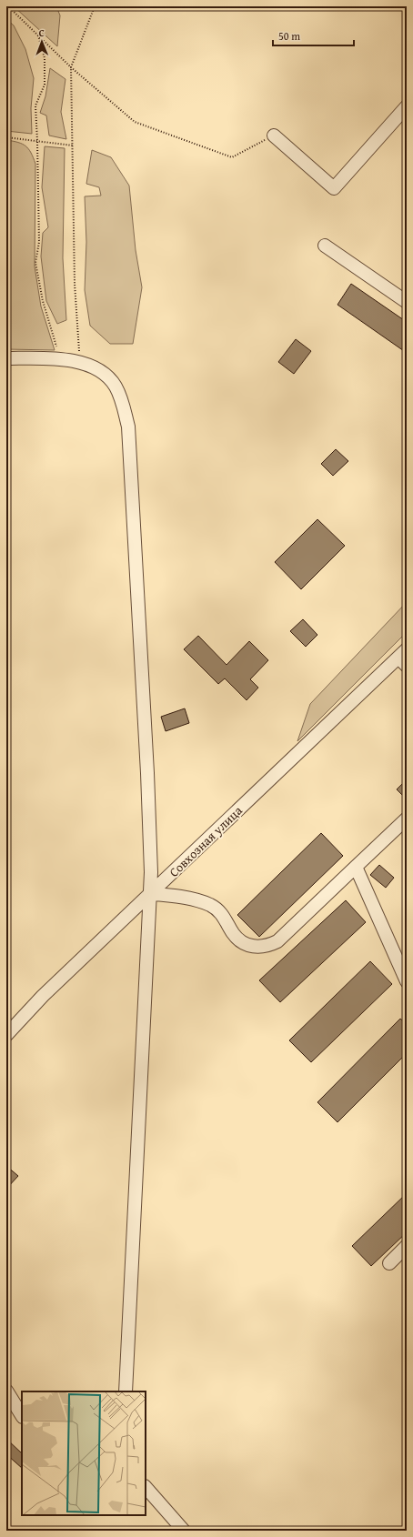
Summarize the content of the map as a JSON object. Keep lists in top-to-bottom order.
{
  "streets": {
    "street": ["Совхозная улица"]
  },
  "scale_bar": "50 m",
  "north": "top"
}
